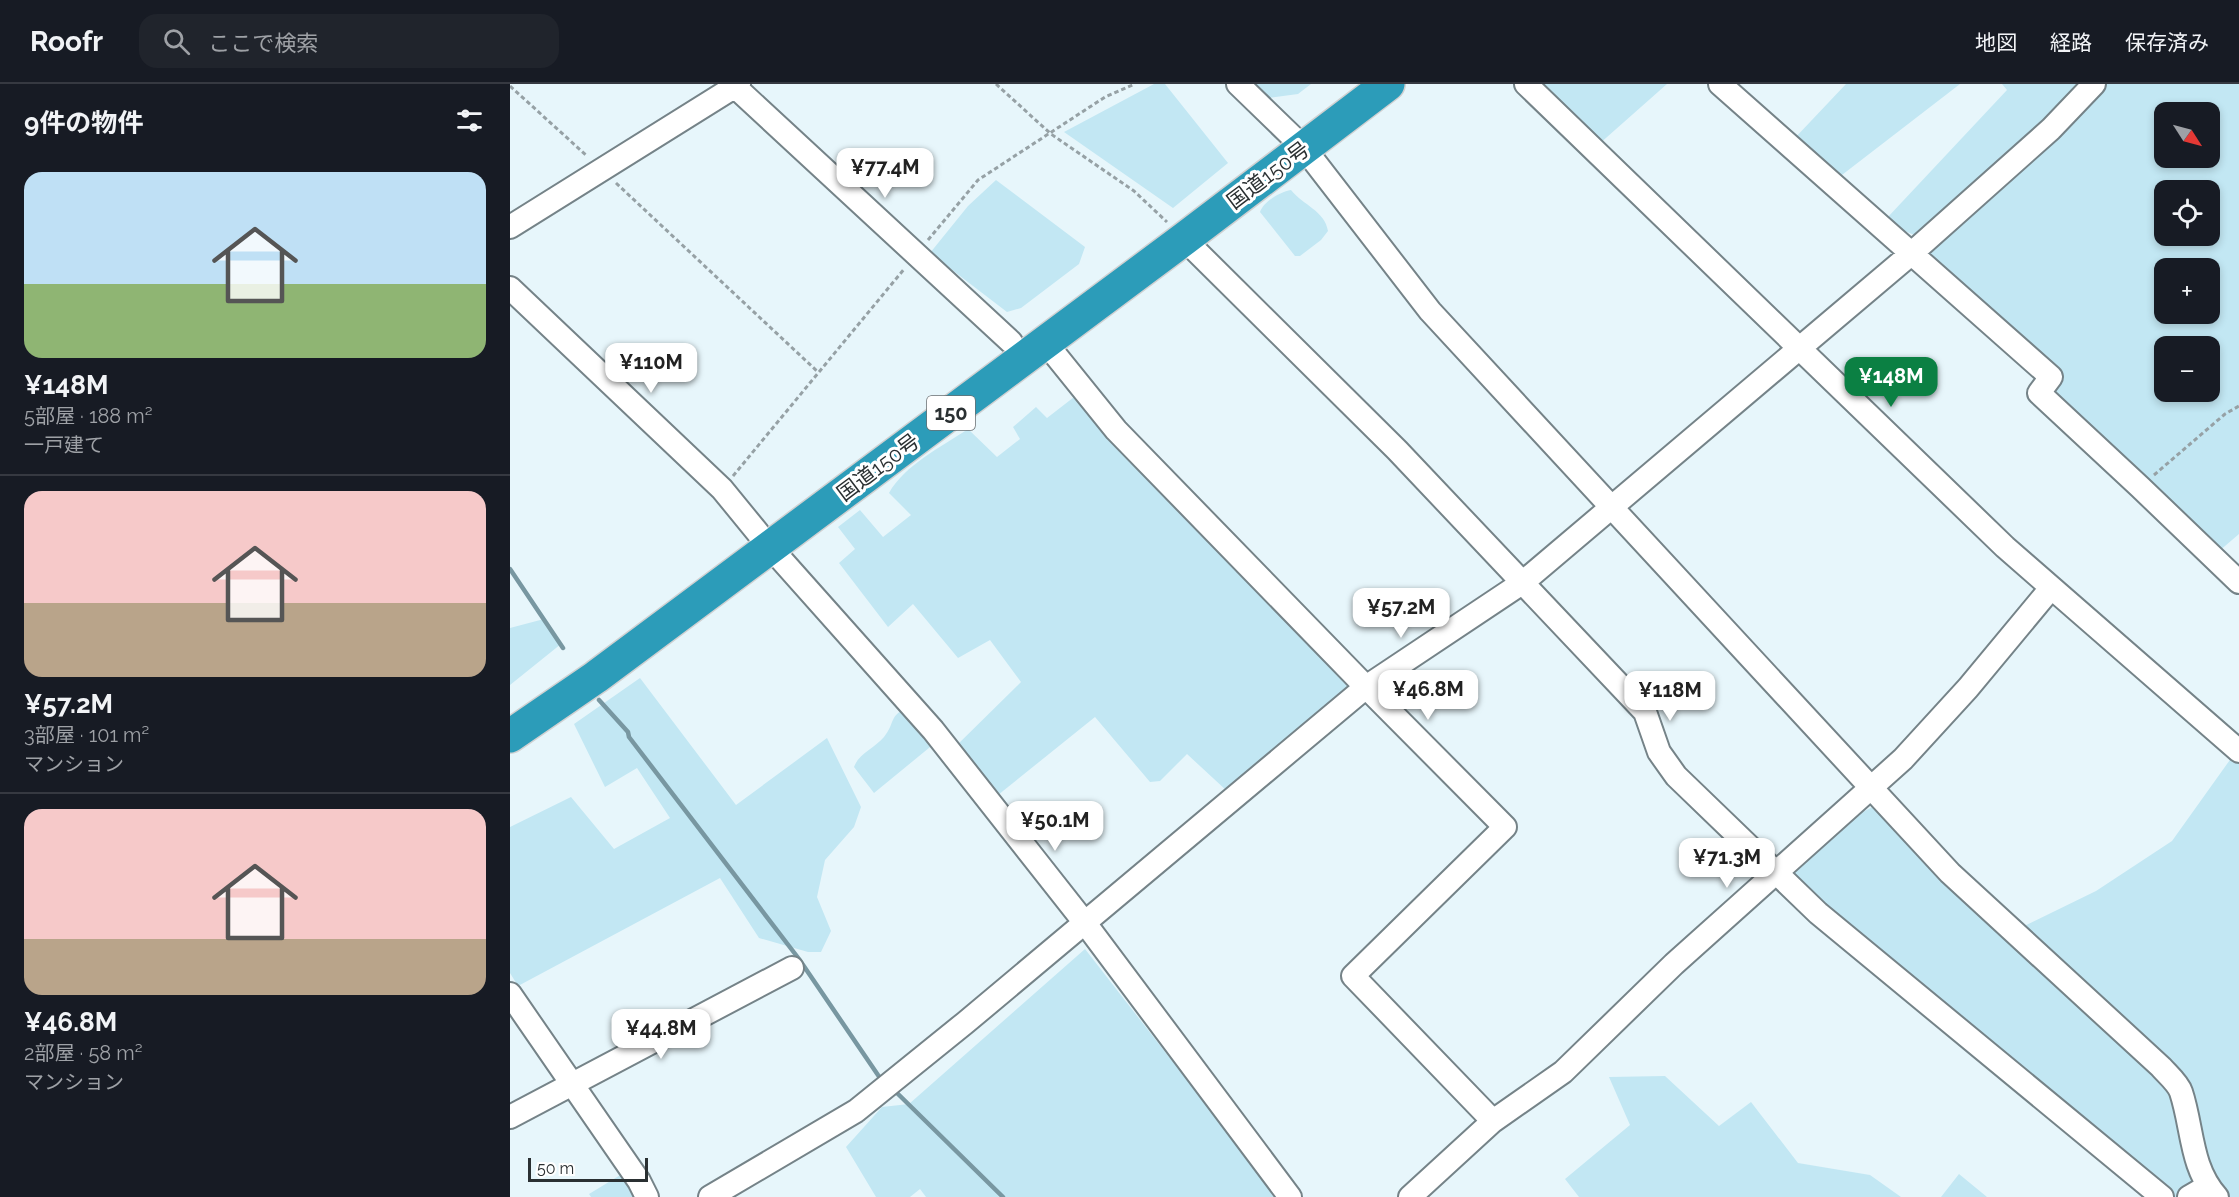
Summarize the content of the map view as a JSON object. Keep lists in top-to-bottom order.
{
  "streets": {
    "highway": ["国道150号", "150"]
  },
  "scale_bar": "50 m",
  "north": "bottom right",
  "page": {
    "header": "Roofr",
    "search": "ここで検索",
    "nav": ["地図", "経路", "保存済み"],
    "heading": "9件の物件",
    "map_buttons": ["+", "−"],
    "price": [
      "¥77.4M",
      "¥110M",
      "¥148M",
      "¥57.2M",
      "¥46.8M",
      "¥118M",
      "¥50.1M",
      "¥71.3M",
      "¥44.8M"
    ],
    "list": [
      {
        "name": "¥148M",
        "note": "5部屋 · 188 m² · 一戸建て"
      },
      {
        "name": "¥57.2M",
        "note": "3部屋 · 101 m² · マンション"
      },
      {
        "name": "¥46.8M",
        "note": "2部屋 · 58 m² · マンション"
      }
    ],
    "scale": "50 m"
  }
}
